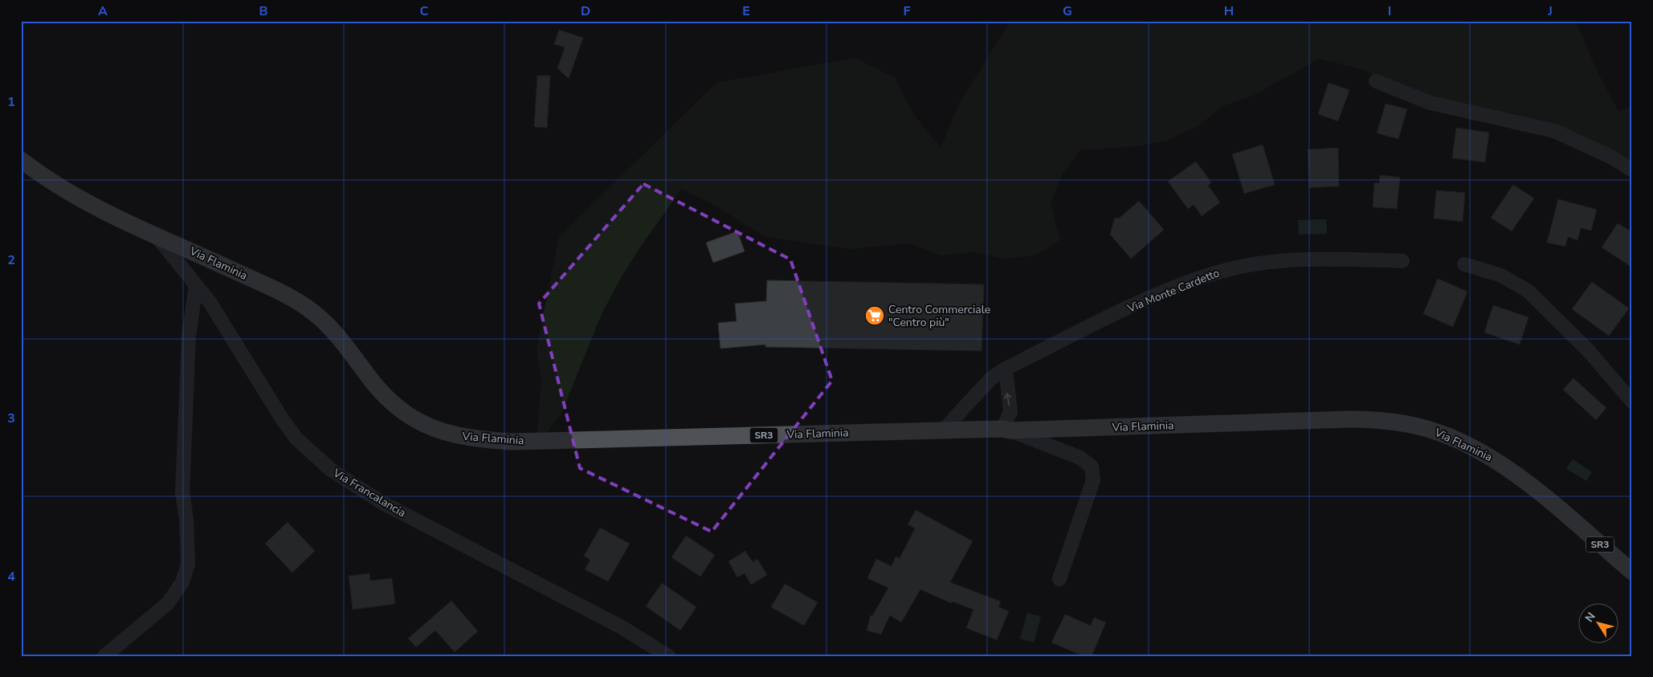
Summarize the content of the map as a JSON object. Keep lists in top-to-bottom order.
{
  "streets": {
    "main road": ["Via Flaminia", "SR3"],
    "street": ["Via Monte Cardetto", "Via Francalancia"]
  },
  "crossings": [
    ["Via Flaminia", "Via Monte Cardetto"],
    ["Via Flaminia", "Via Francalancia"]
  ],
  "places": {
    "supermarket": ["Centro Commerciale \"Centro più\""]
  },
  "north": "top left",
  "grid": {
    "columns": [
      "A",
      "B",
      "C",
      "D",
      "E",
      "F",
      "G",
      "H",
      "I",
      "J"
    ],
    "rows": [
      "1",
      "2",
      "3",
      "4"
    ]
  }
}
